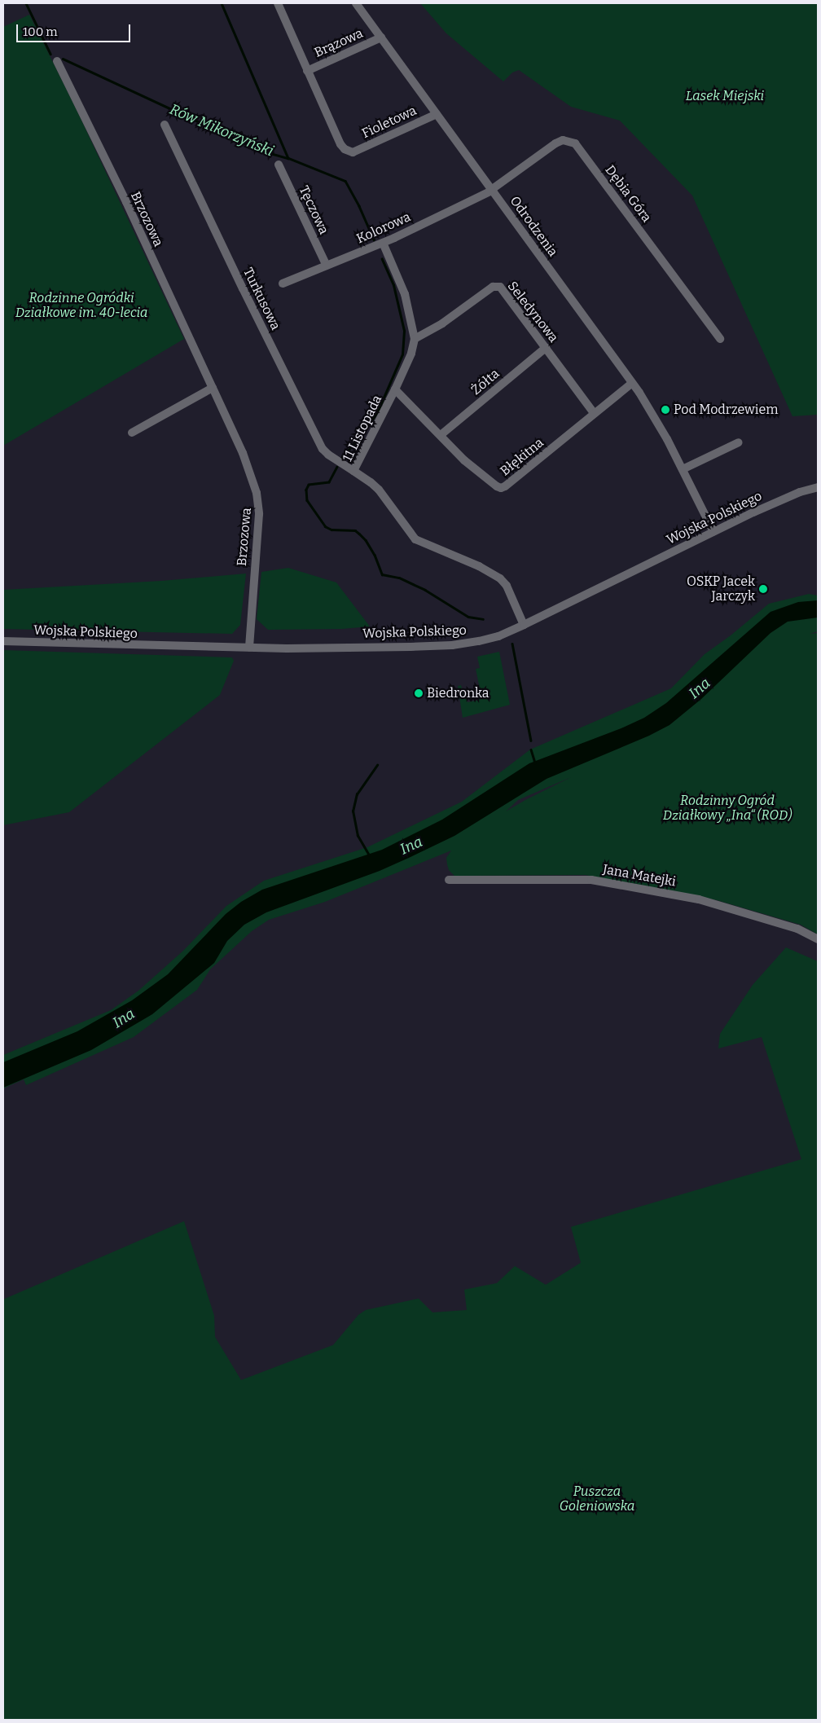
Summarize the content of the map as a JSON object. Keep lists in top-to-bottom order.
{
  "streets": {
    "street": [
      "Brązowa",
      "Fioletowa",
      "Dębia Góra",
      "Tęczowa",
      "Brzozowa",
      "Odrodzenia",
      "Kolorowa",
      "Turkusowa",
      "Seledynowa",
      "Żółta",
      "11 Listopada",
      "Błękitna",
      "Wojska Polskiego",
      "Jana Matejki"
    ]
  },
  "crossings": [
    ["Brązowa", "Fioletowa"],
    ["Brązowa", "Odrodzenia"],
    ["Fioletowa", "Odrodzenia"],
    ["Dębia Góra", "Odrodzenia"],
    ["Dębia Góra", "Kolorowa"],
    ["Tęczowa", "Kolorowa"],
    ["Brzozowa", "Wojska Polskiego"],
    ["Odrodzenia", "Kolorowa"],
    ["Odrodzenia", "Błękitna"],
    ["Odrodzenia", "Wojska Polskiego"],
    ["Kolorowa", "11 Listopada"],
    ["Turkusowa", "11 Listopada"],
    ["Seledynowa", "Żółta"],
    ["Seledynowa", "11 Listopada"],
    ["Seledynowa", "Błękitna"],
    ["Żółta", "Błękitna"],
    ["11 Listopada", "Błękitna"],
    ["11 Listopada", "Wojska Polskiego"]
  ],
  "water": ["Rów Mikorzyński", "Ina"],
  "parks": [
    "Lasek Miejski",
    "Rodzinne Ogródki Działkowe im. 40-lecia",
    "Rodzinny Ogród Działkowy „Ina“ (ROD)",
    "Puszcza Goleniowska"
  ],
  "places": ["Pod Modrzewiem", "OSKP Jacek Jarczyk", "Biedronka"],
  "scale_bar": "100 m"
}
